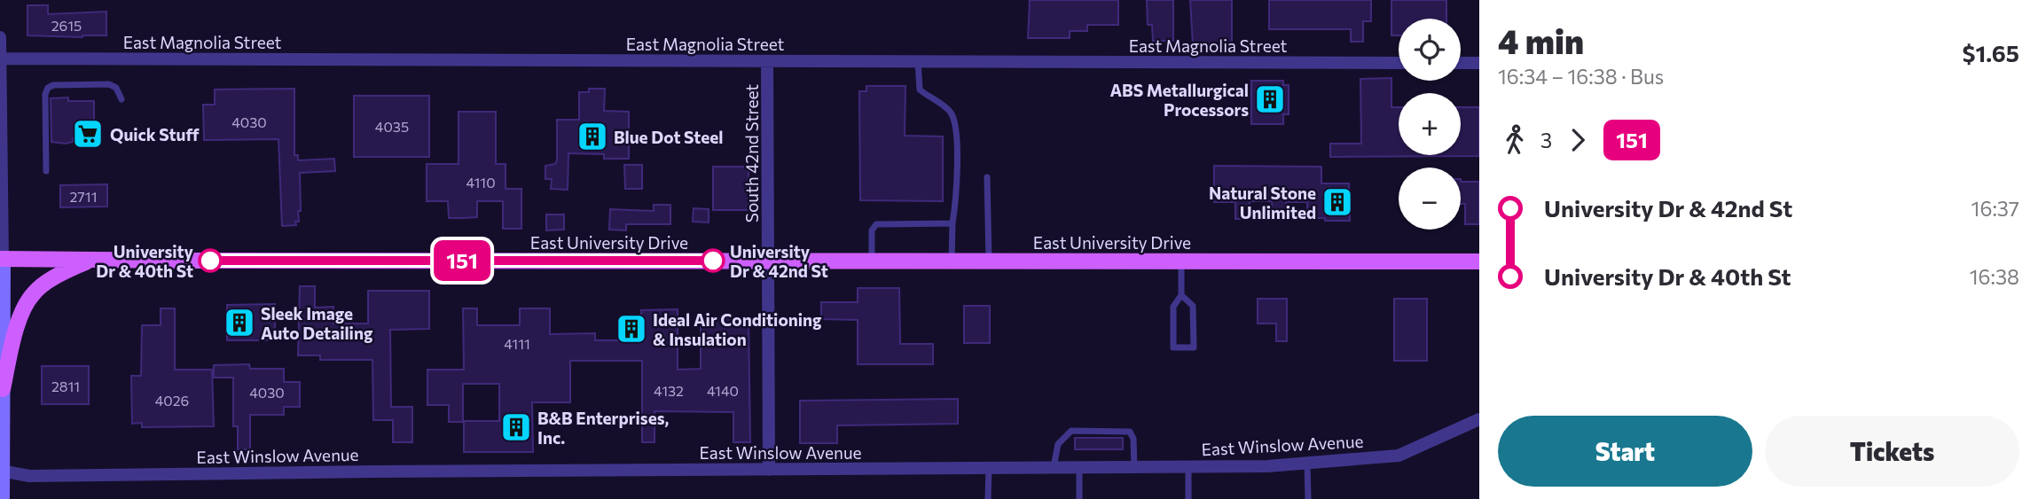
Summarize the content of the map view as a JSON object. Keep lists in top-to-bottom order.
{
  "streets": {
    "main road": ["East University Drive"],
    "street": ["East Magnolia Street", "South 42nd Street", "East Winslow Avenue"]
  },
  "crossings": [
    ["East Magnolia Street", "South 42nd Street"],
    ["South 42nd Street", "East University Drive"],
    ["South 42nd Street", "East Winslow Avenue"]
  ],
  "places": {
    "building": [
      "ABS Metallurgical Processors",
      "Blue Dot Steel",
      "Natural Stone Unlimited",
      "Sleek Image Auto Detailing",
      "Ideal Air Conditioning & Insulation",
      "B&B Enterprises, Inc."
    ],
    "supermarket": ["Quick Stuff"],
    "other": ["University Dr & 40th St", "University Dr & 42nd St"]
  },
  "lines": ["bus line 151"],
  "house_numbers": [
    "2615",
    "4030",
    "4035",
    "4110",
    "2711",
    "4111",
    "2811",
    "4132",
    "4140",
    "4030",
    "4026"
  ],
  "page": {
    "on_map": "151",
    "heading": ["4 min", "16:34 – 16:38 · Bus", "$1.65"],
    "map_buttons": ["+", "−"],
    "legs": ["3", "151"],
    "list": [
      {
        "name": "University Dr & 42nd St",
        "value": "16:37"
      },
      {
        "name": "University Dr & 40th St",
        "value": "16:38"
      }
    ],
    "buttons": ["Start", "Tickets"]
  }
}
